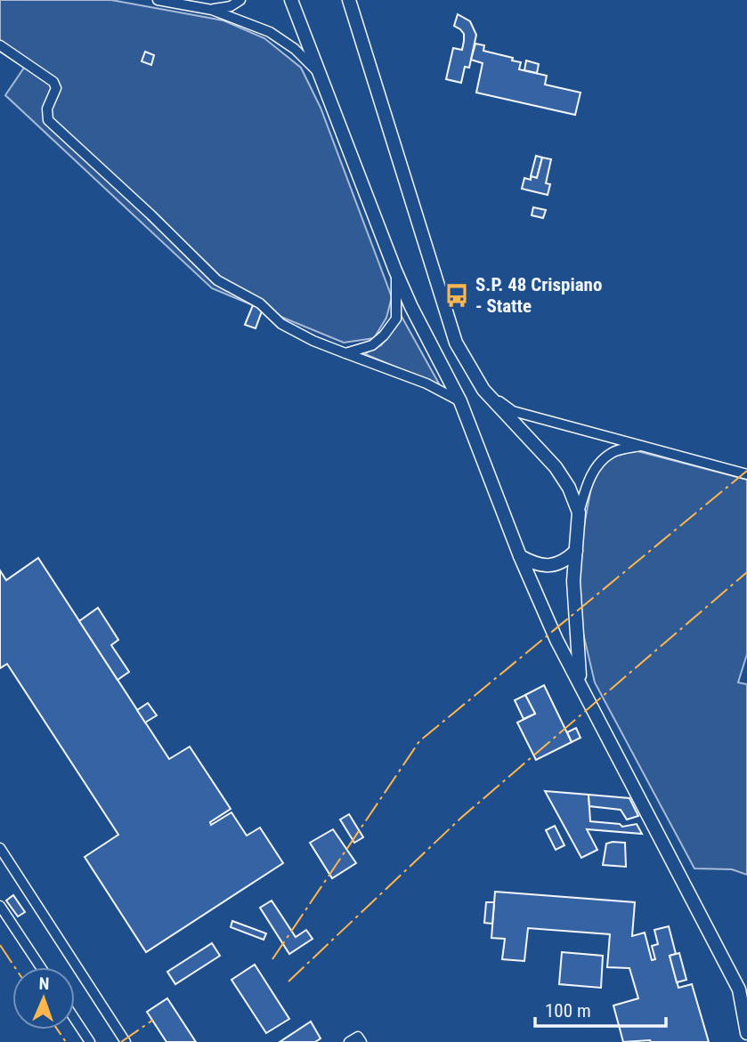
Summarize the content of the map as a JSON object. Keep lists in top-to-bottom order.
{
  "places": {
    "bus stop": ["S.P. 48 Crispiano - Statte"]
  },
  "scale_bar": "100 m",
  "north": "top"
}
